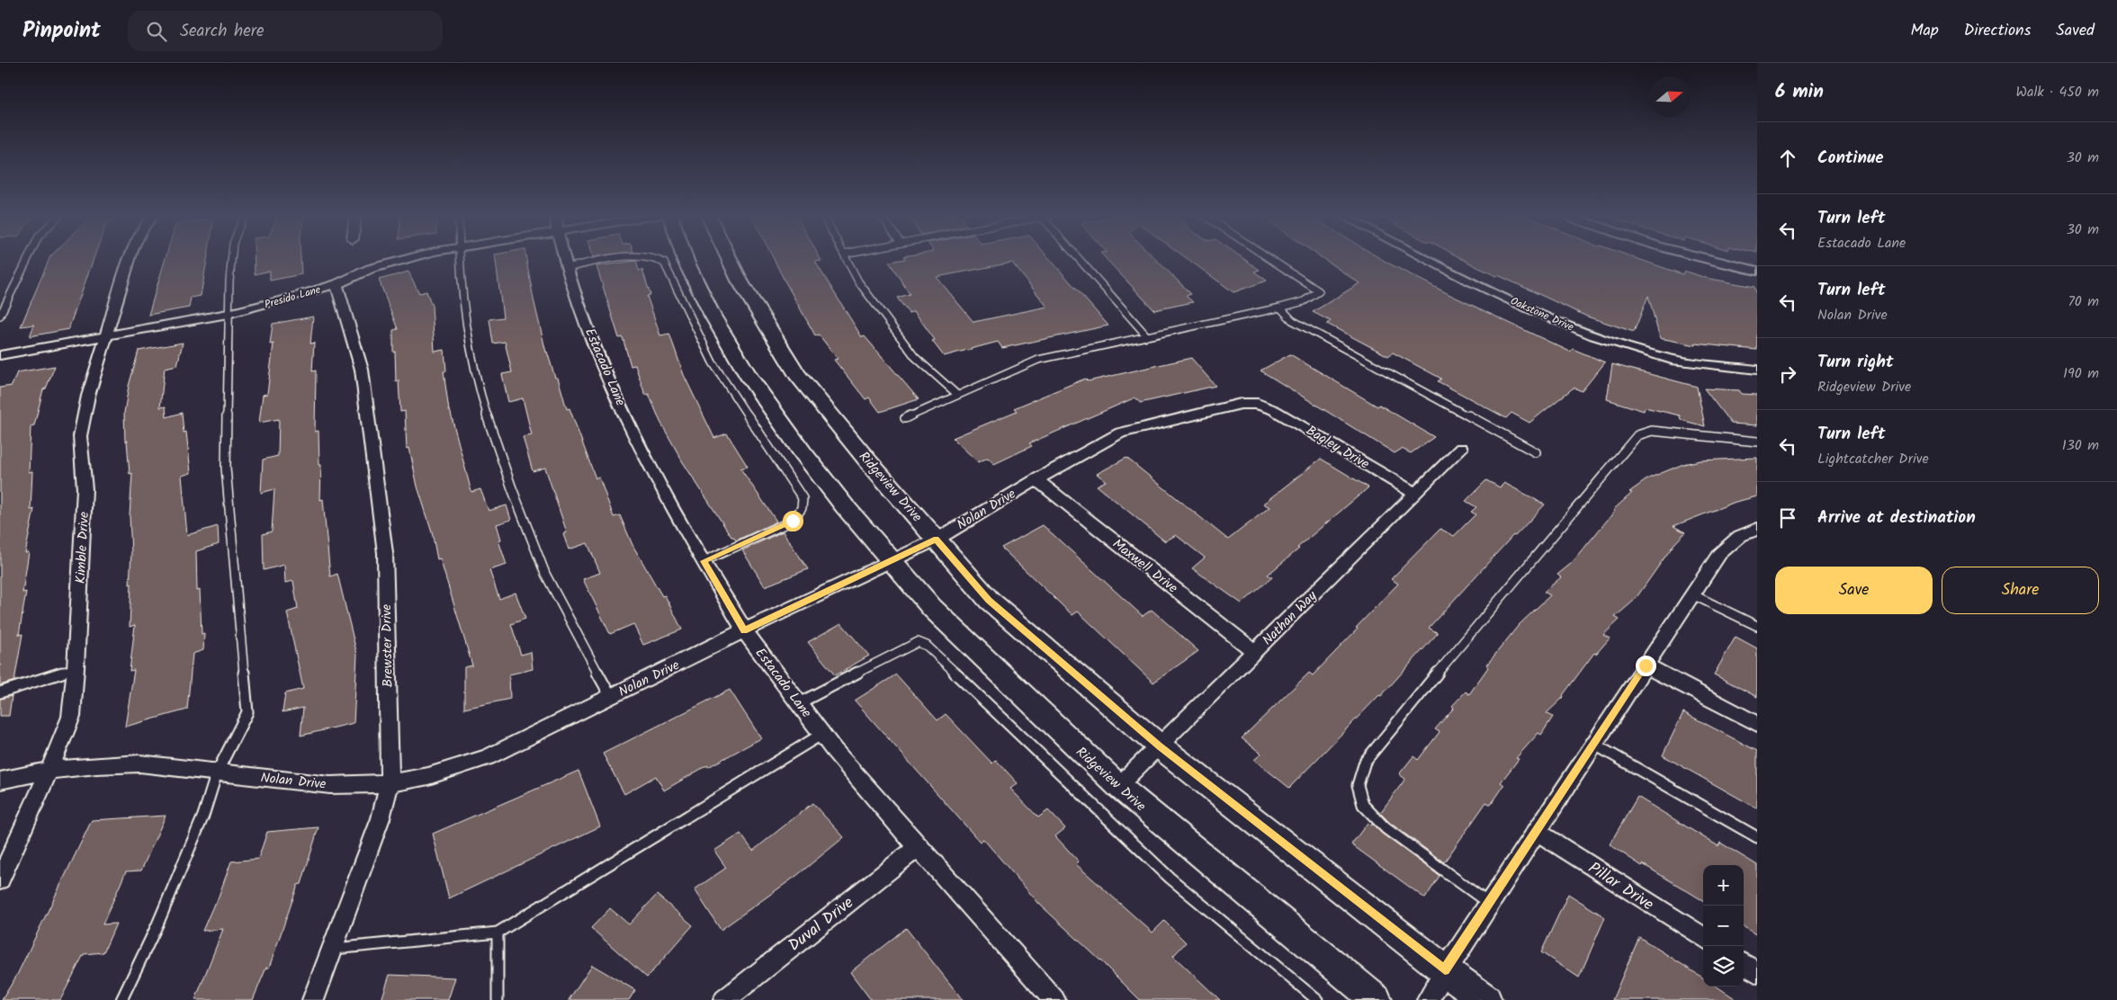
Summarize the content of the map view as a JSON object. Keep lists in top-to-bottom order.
{
  "streets": {
    "main road": ["Ridgeview Drive"],
    "street": [
      "Presido Lane",
      "Oakstone Drive",
      "Estacado Lane",
      "Bagley Drive",
      "Nolan Drive",
      "Kimble Drive",
      "Maxwell Drive",
      "Nathan Way",
      "Brewster Drive",
      "Pillar Drive",
      "Duval Drive"
    ]
  },
  "crossings": [
    ["Presido Lane", "Kimble Drive"],
    ["Presido Lane", "Brewster Drive"],
    ["Estacado Lane", "Nolan Drive"],
    ["Estacado Lane", "Duval Drive"],
    ["Bagley Drive", "Nolan Drive"],
    ["Bagley Drive", "Nathan Way"],
    ["Ridgeview Drive", "Nolan Drive"],
    ["Ridgeview Drive", "Nathan Way"],
    ["Nolan Drive", "Kimble Drive"],
    ["Nolan Drive", "Maxwell Drive"],
    ["Nolan Drive", "Brewster Drive"],
    ["Maxwell Drive", "Nathan Way"]
  ],
  "north": "right",
  "page": {
    "header": "Pinpoint",
    "search": "Search here",
    "nav": ["Map", "Directions", "Saved"],
    "heading": ["6 min", "Walk · 450 m"],
    "list": [
      ["Continue", "30 m"],
      ["Turn left", "Estacado Lane", "30 m"],
      ["Turn left", "Nolan Drive", "70 m"],
      ["Turn right", "Ridgeview Drive", "190 m"],
      ["Turn left", "Lightcatcher Drive", "130 m"],
      "Arrive at destination"
    ],
    "buttons": ["Save", "Share"],
    "map_buttons": ["+", "−"]
  }
}
